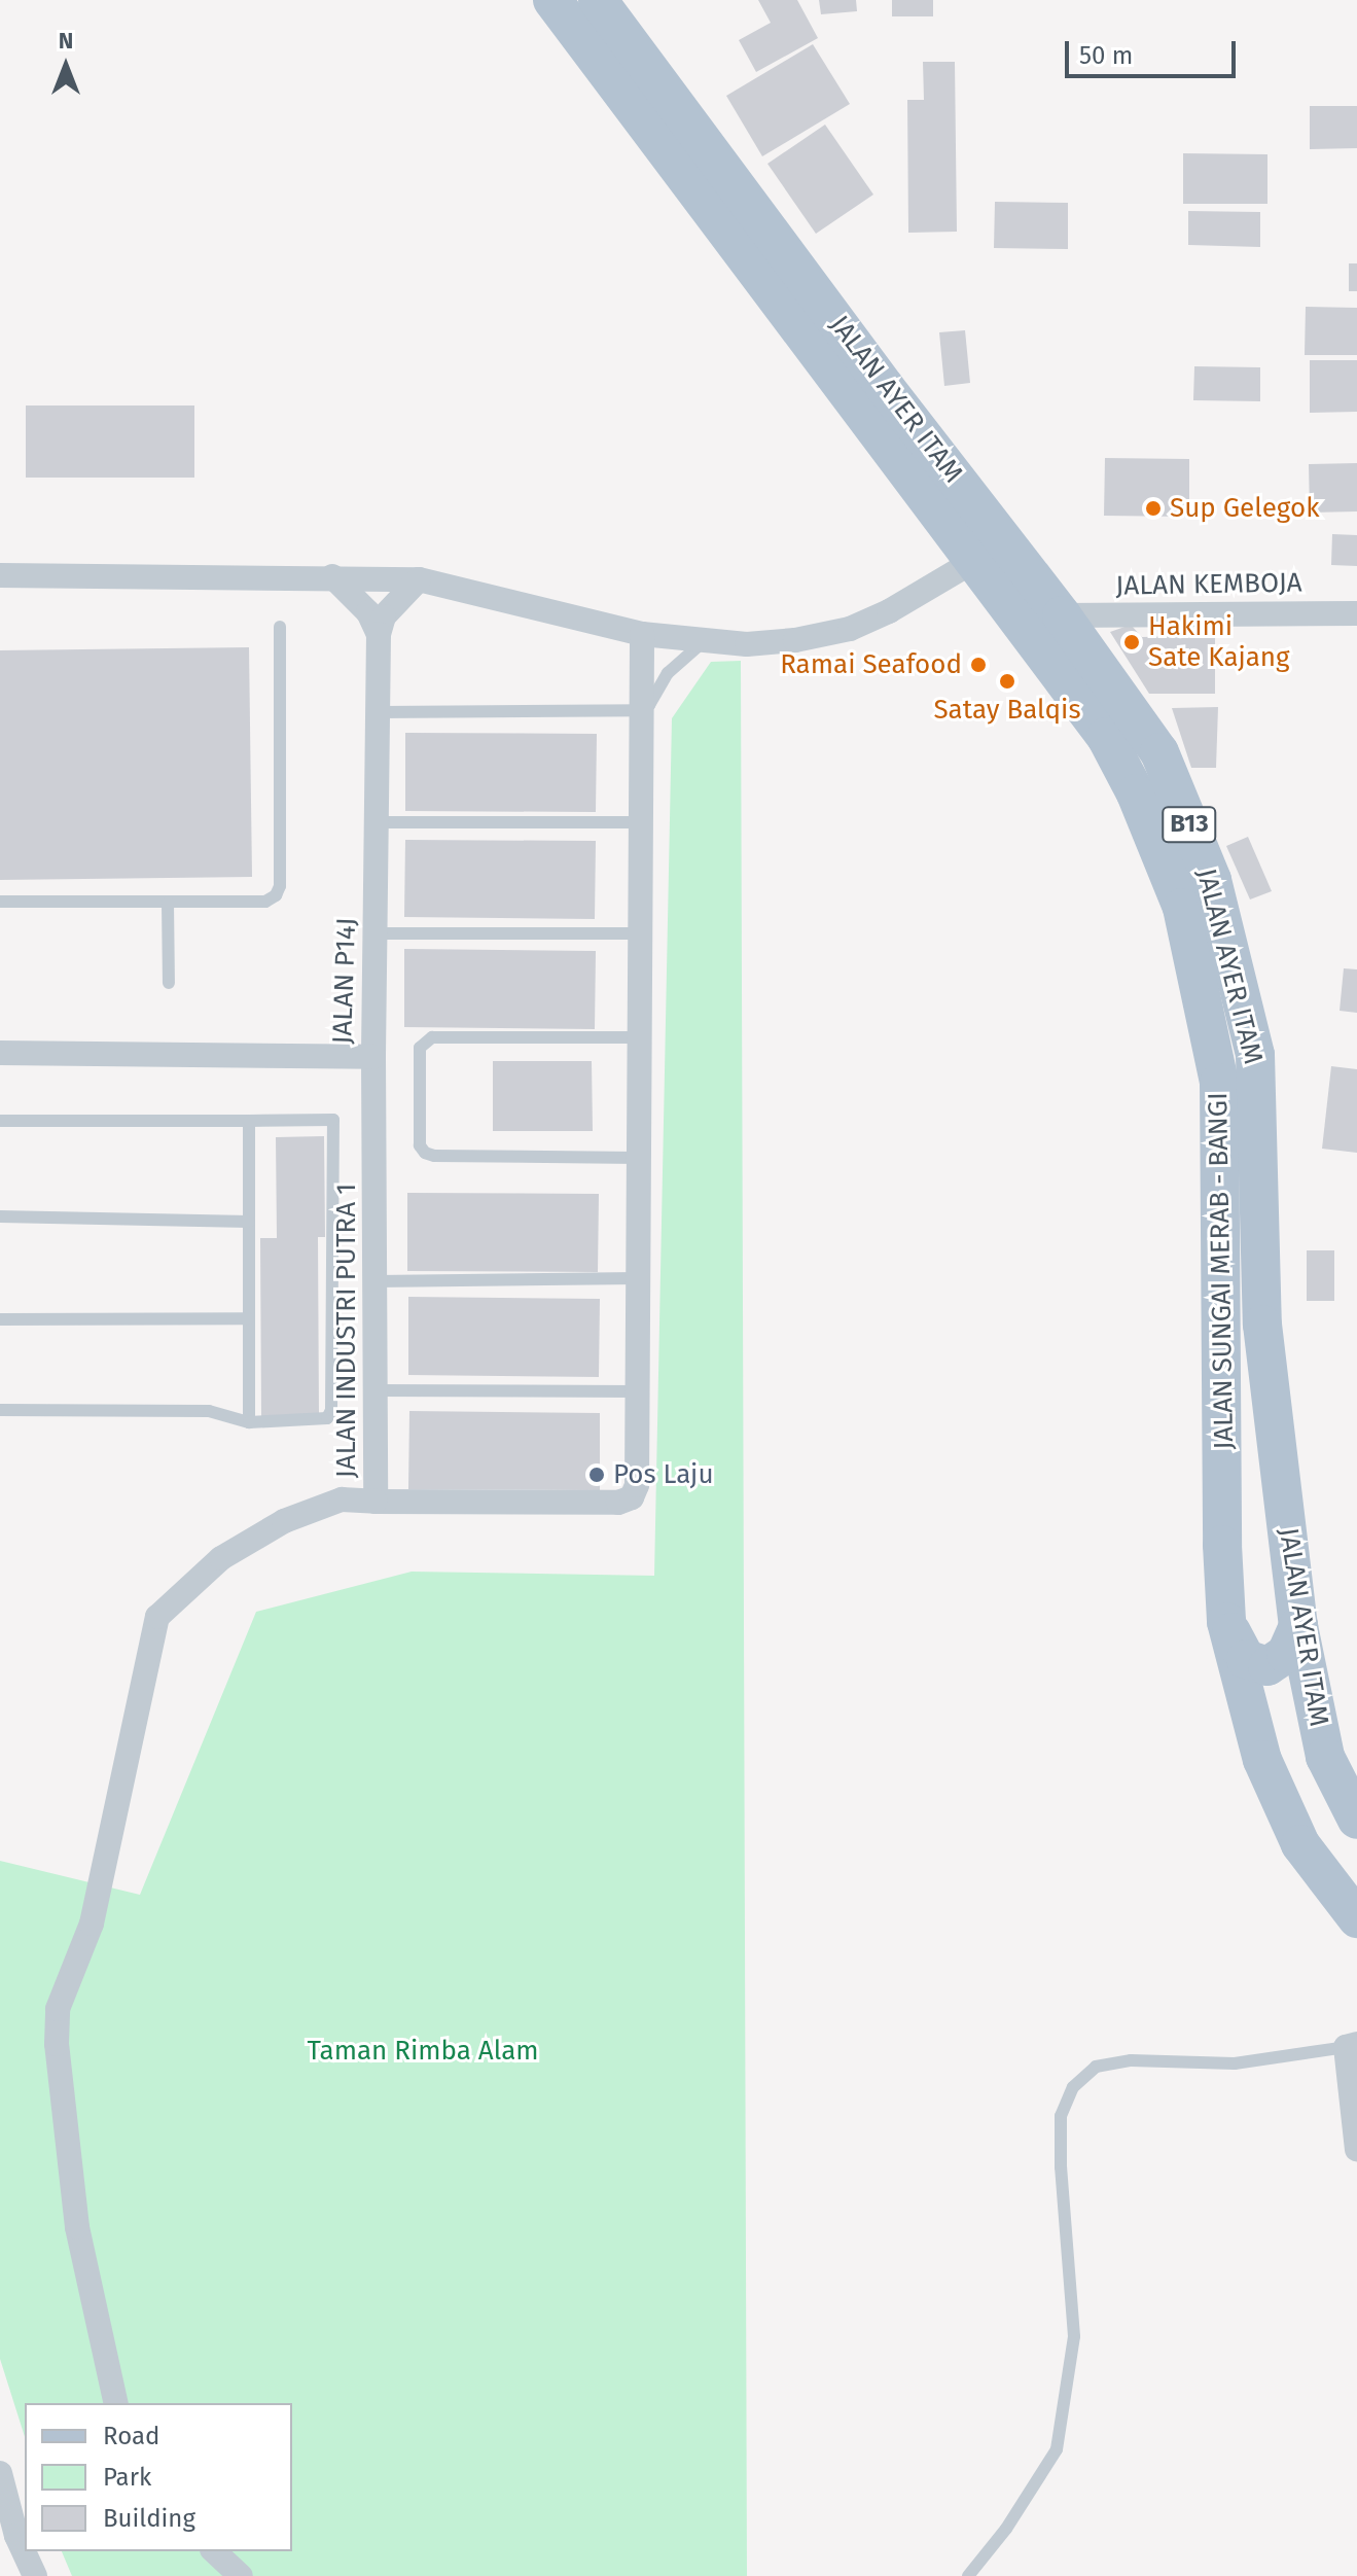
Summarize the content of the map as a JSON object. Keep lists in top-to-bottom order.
{
  "streets": {
    "main road": ["JALAN AYER ITAM", "B13", "JALAN SUNGAI MERAB - BANGI"],
    "street": ["JALAN KEMBOJA", "JALAN P14J", "JALAN INDUSTRI PUTRA 1"]
  },
  "crossings": [
    ["JALAN AYER ITAM", "JALAN KEMBOJA"],
    ["JALAN AYER ITAM", "JALAN SUNGAI MERAB - BANGI"],
    ["JALAN KEMBOJA", "JALAN SUNGAI MERAB - BANGI"],
    ["JALAN P14J", "JALAN INDUSTRI PUTRA 1"]
  ],
  "parks": ["Taman Rimba Alam"],
  "places": [
    "Sup Gelegok",
    "Hakimi Sate Kajang",
    "Ramai Seafood",
    "Satay Balqis",
    "Pos Laju"
  ],
  "legend": ["Road", "Park", "Building"],
  "scale_bar": "50 m",
  "north": "top"
}
